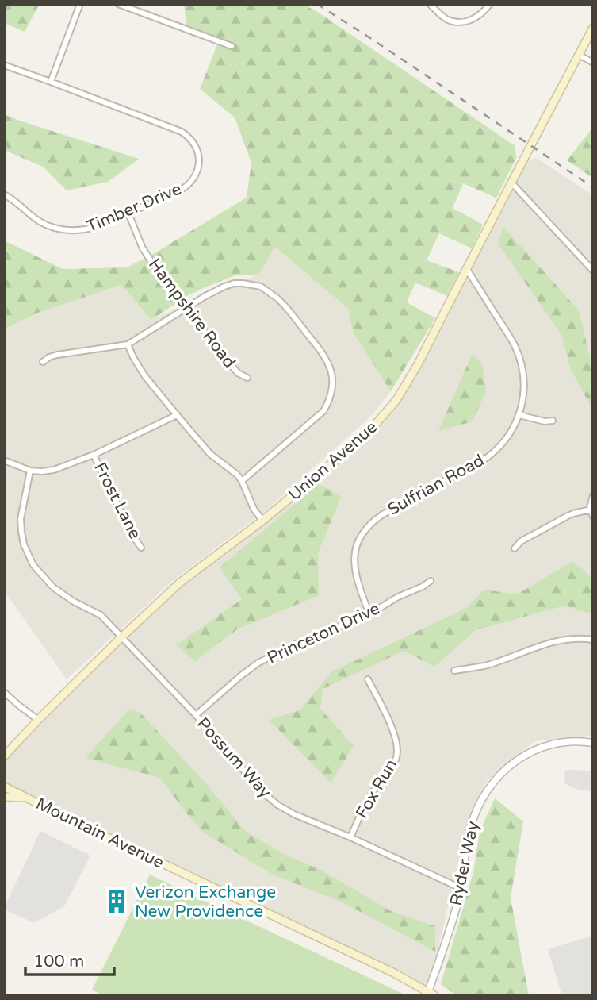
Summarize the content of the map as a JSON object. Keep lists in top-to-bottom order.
{
  "streets": {
    "main road": ["Union Avenue", "Mountain Avenue"],
    "street": [
      "Timber Drive",
      "Hampshire Road",
      "Sulfrian Road",
      "Frost Lane",
      "Princeton Drive",
      "Possum Way",
      "Fox Run",
      "Ryder Way"
    ]
  },
  "crossings": [
    ["Timber Drive", "Hampshire Road"],
    ["Union Avenue", "Sulfrian Road"],
    ["Union Avenue", "Possum Way"],
    ["Sulfrian Road", "Princeton Drive"],
    ["Princeton Drive", "Possum Way"],
    ["Possum Way", "Fox Run"],
    ["Possum Way", "Ryder Way"],
    ["Mountain Avenue", "Ryder Way"]
  ],
  "places": {
    "building": ["Verizon Exchange New Providence"]
  },
  "scale_bar": "100 m"
}
